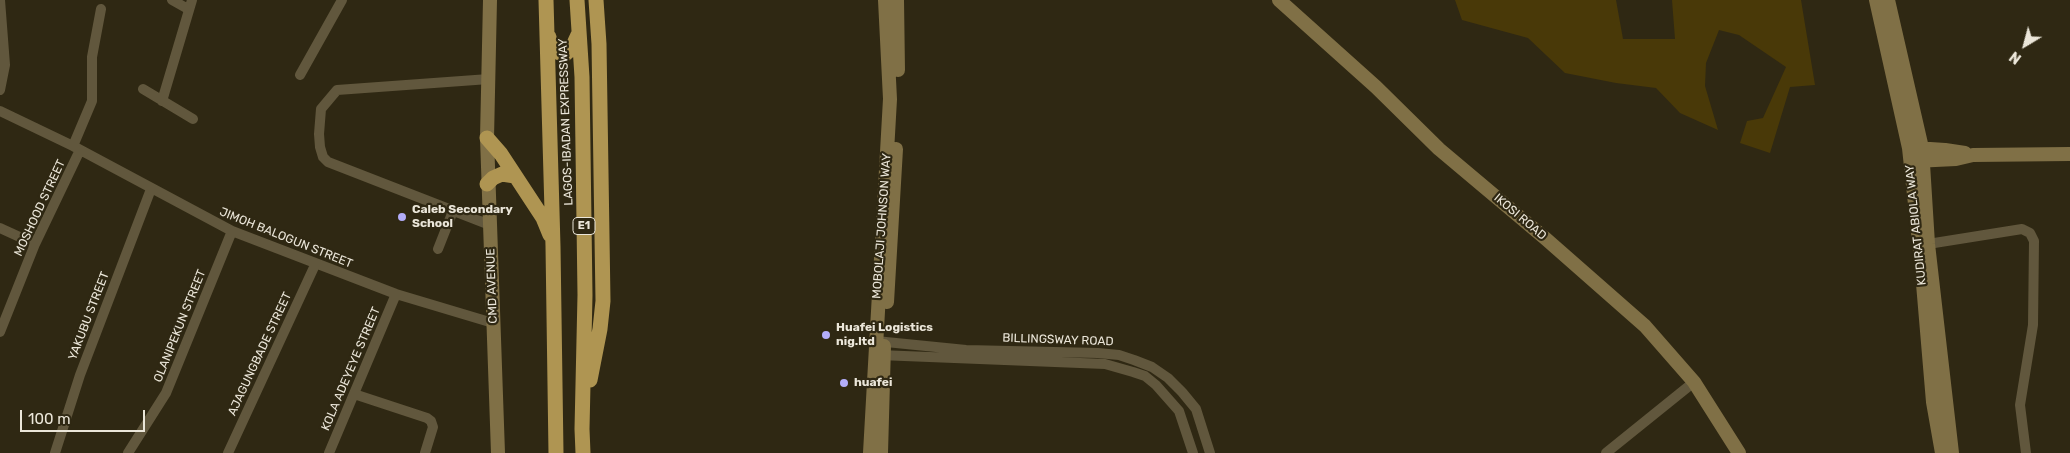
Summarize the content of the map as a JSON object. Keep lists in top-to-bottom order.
{
  "streets": {
    "highway": ["LAGOS-IBADAN EXPRESSWAY", "E1"],
    "street": [
      "MOSHOOD STREET",
      "IKOSI ROAD",
      "KUDIRAT ABIOLA WAY",
      "MOBOLAJI JOHNSON WAY",
      "JIMOH BALOGUN STREET",
      "CMD AVENUE",
      "YAKUBU STREET",
      "OLANIPEKUN STREET",
      "BILLINGSWAY ROAD",
      "AJAGUNGBADE STREET",
      "KOLA ADEYEYE STREET"
    ]
  },
  "crossings": [
    ["MOSHOOD STREET", "JIMOH BALOGUN STREET"],
    ["MOBOLAJI JOHNSON WAY", "BILLINGSWAY ROAD"],
    ["JIMOH BALOGUN STREET", "CMD AVENUE"],
    ["JIMOH BALOGUN STREET", "YAKUBU STREET"],
    ["JIMOH BALOGUN STREET", "OLANIPEKUN STREET"],
    ["JIMOH BALOGUN STREET", "AJAGUNGBADE STREET"],
    ["JIMOH BALOGUN STREET", "KOLA ADEYEYE STREET"]
  ],
  "places": ["Caleb Secondary School", "Huafei Logistics nig.ltd", "huafei"],
  "scale_bar": "100 m",
  "north": "bottom left"
}
